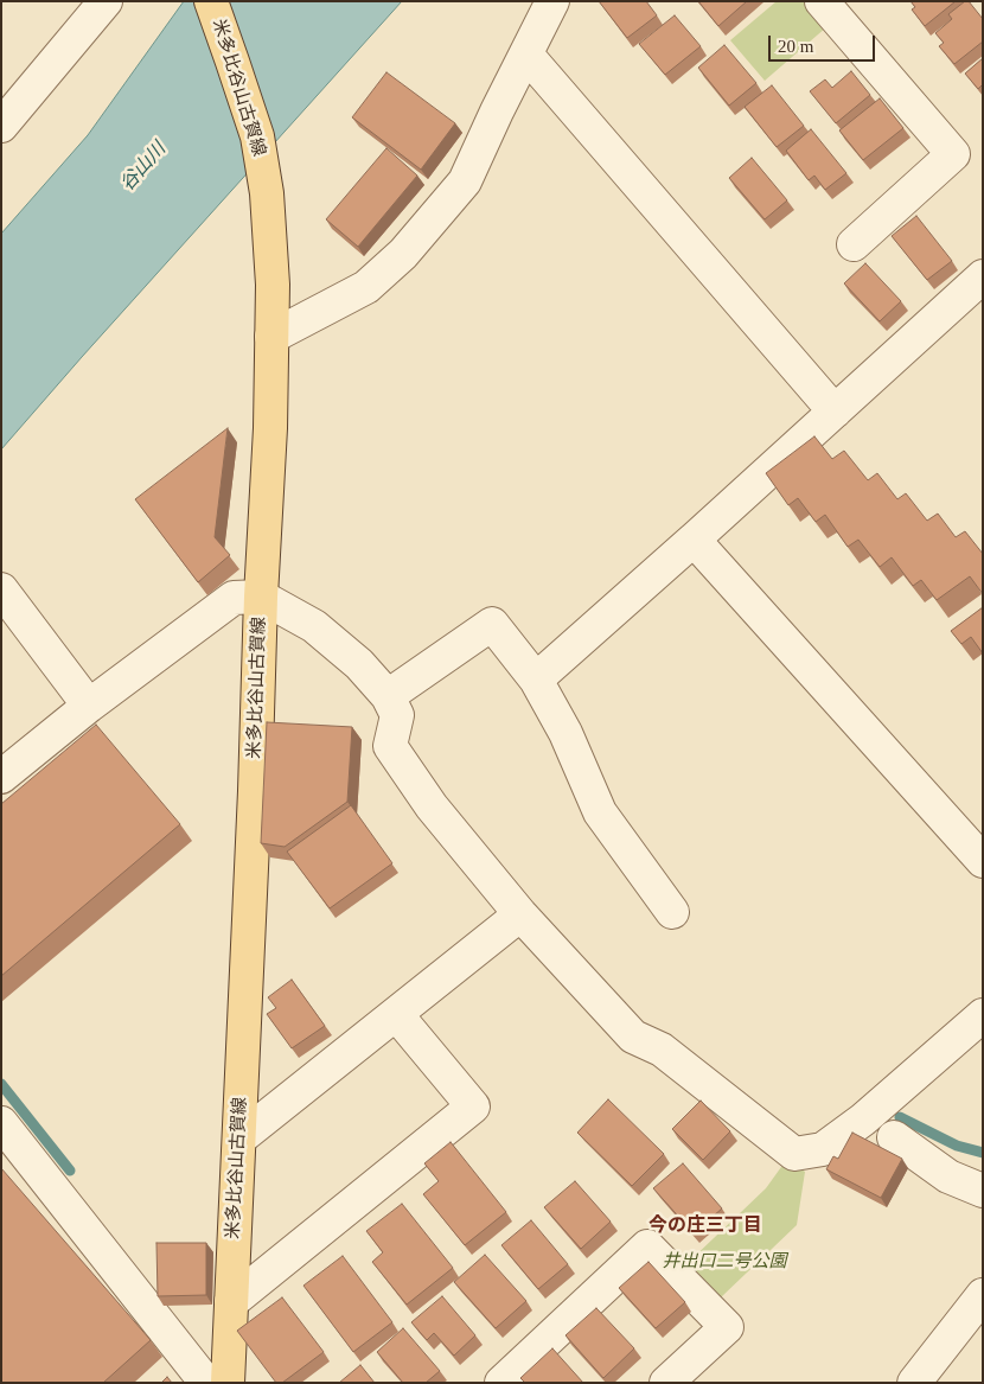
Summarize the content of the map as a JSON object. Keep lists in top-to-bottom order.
{
  "streets": {
    "main road": ["米多比谷山古賀線"]
  },
  "districts": ["今の庄三丁目"],
  "water": ["谷山川"],
  "parks": ["井出口二号公園"],
  "scale_bar": "20 m"
}
